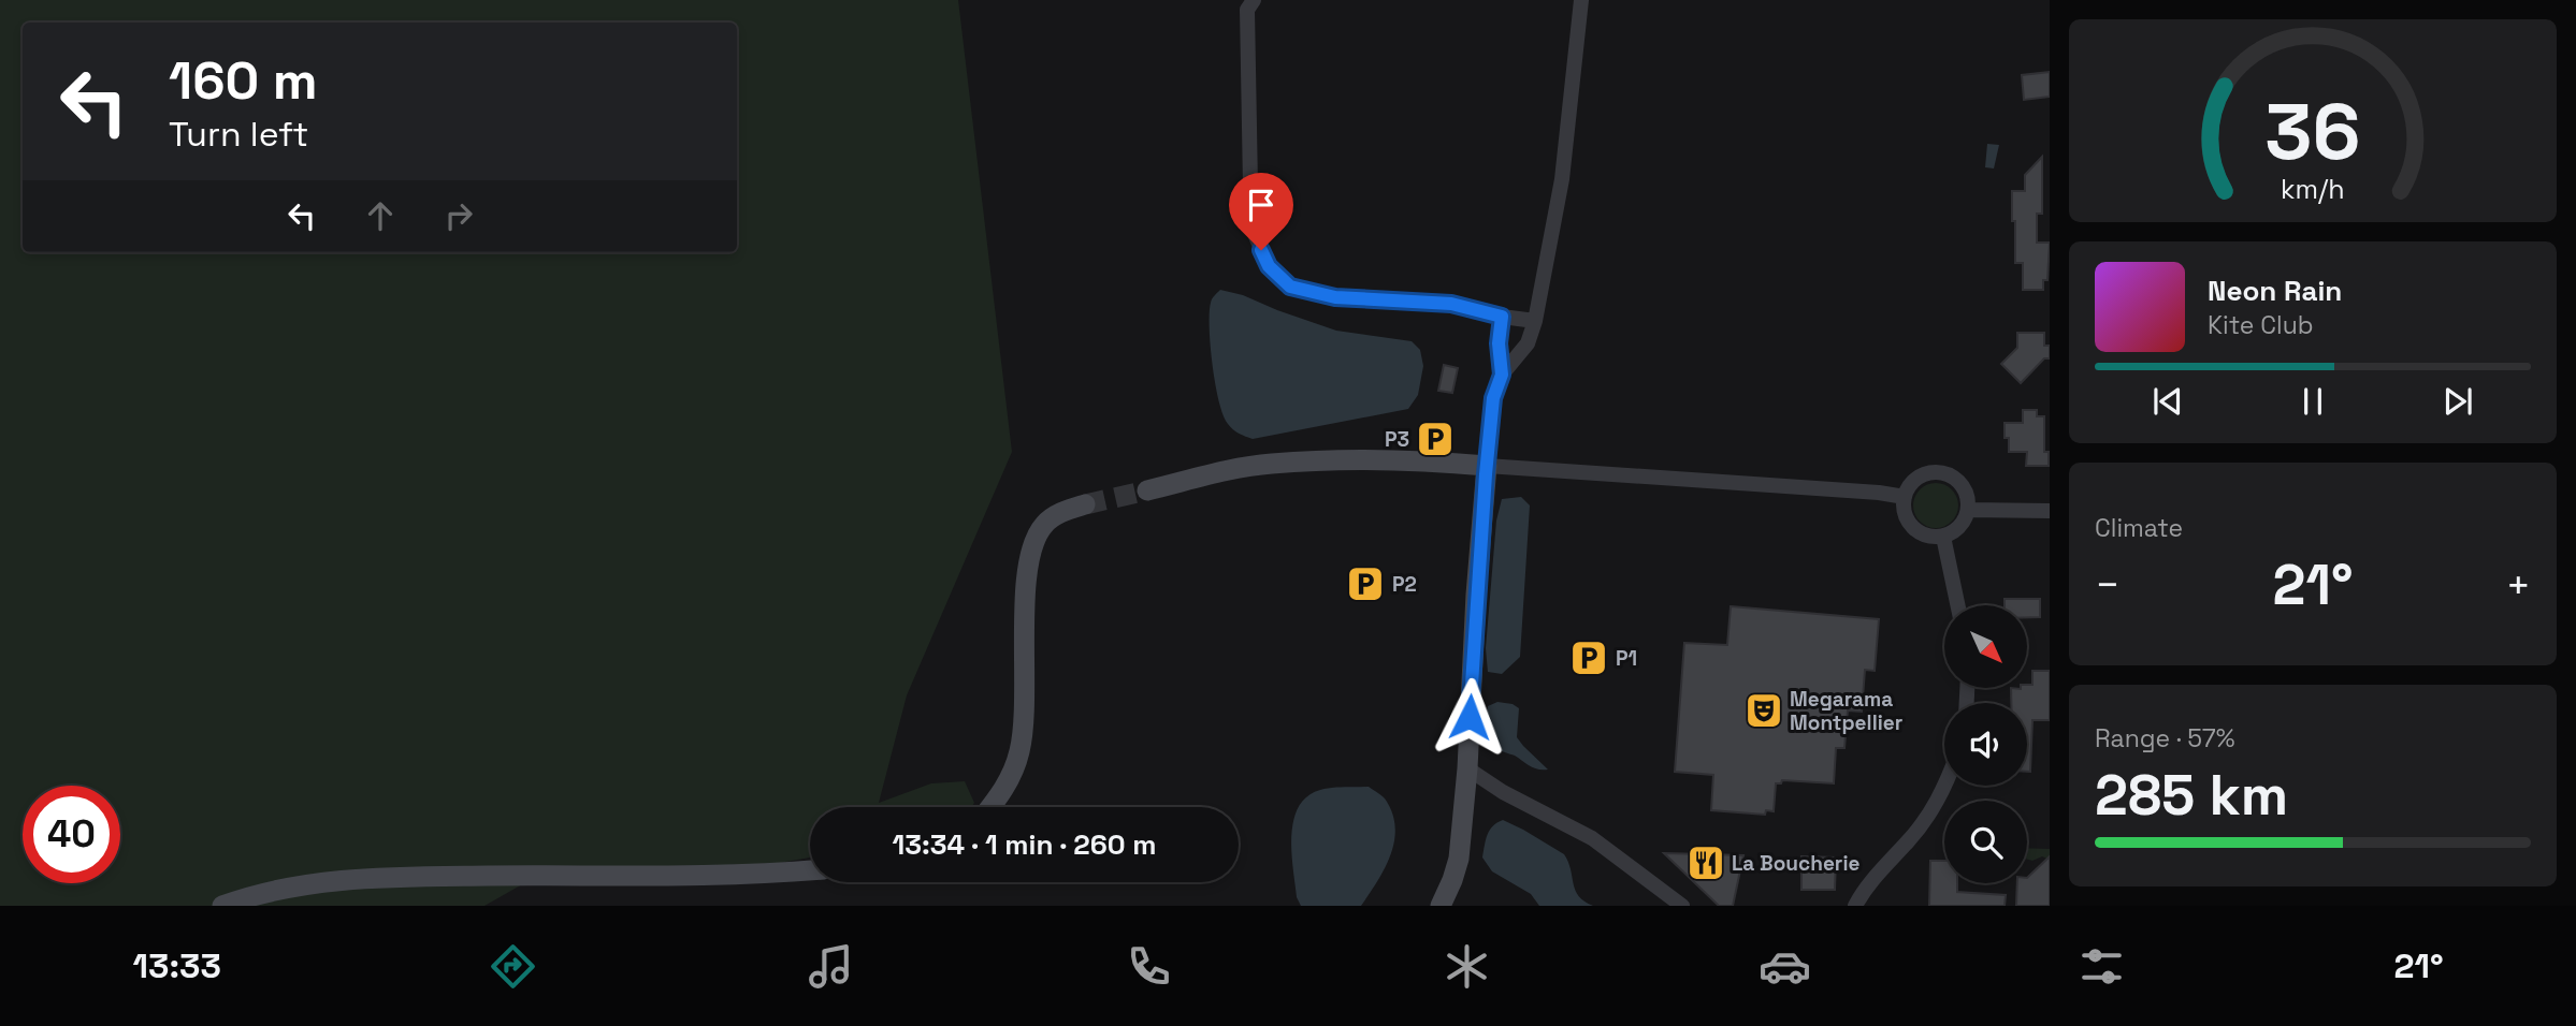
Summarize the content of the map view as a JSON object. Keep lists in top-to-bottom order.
{
  "places": {
    "parking": ["P3", "P2", "P1"],
    "theatre": ["Megarama Montpellier"],
    "restaurant": ["La Boucherie"]
  },
  "north": "bottom right",
  "page": {
    "turn": ["160 m", "Turn left"],
    "song": ["Neon Rain", "Kite Club"],
    "tile": [
      "Climate",
      ["Range · 57%", "285 km"]
    ],
    "heat": ["−", "21°", "+"],
    "limit": "40",
    "trip": "13:34 · 1 min · 260 m",
    "tabs": ["13:33", "21°"],
    "gauge": ["36", "km/h"]
  }
}
